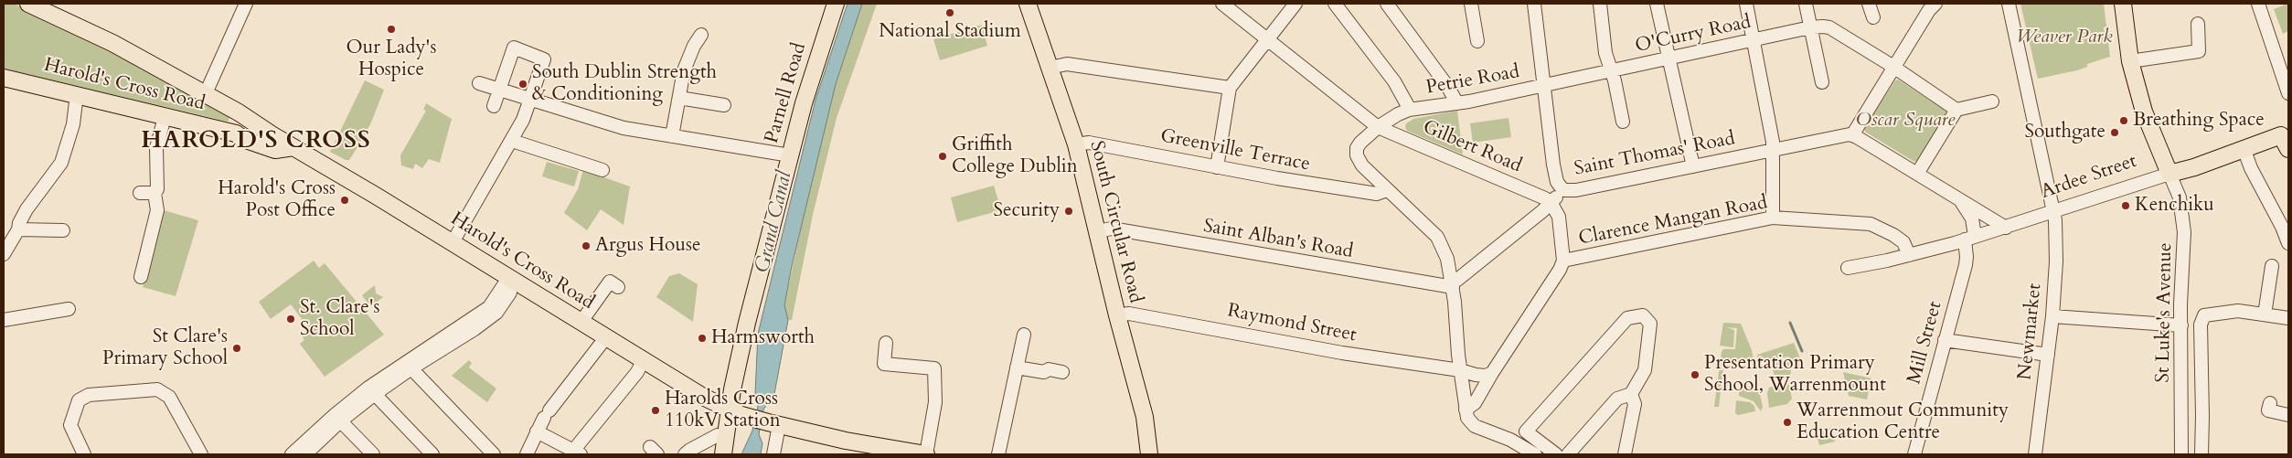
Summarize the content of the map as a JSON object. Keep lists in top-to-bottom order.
{
  "streets": {
    "main road": [
      "Harold's Cross Road",
      "Parnell Road",
      "Ardee Street",
      "South Circular Road"
    ],
    "street": [
      "O'Curry Road",
      "Petrie Road",
      "Gilbert Road",
      "Greenville Terrace",
      "Saint Thomas' Road",
      "Clarence Mangan Road",
      "Saint Alban's Road",
      "St Luke's Avenue",
      "Raymond Street",
      "Newmarket",
      "Mill Street"
    ]
  },
  "crossings": [
    ["O'Curry Road", "Petrie Road"],
    ["O'Curry Road", "Saint Thomas' Road"],
    ["Petrie Road", "Gilbert Road"],
    ["Petrie Road", "Greenville Terrace"],
    ["Petrie Road", "Saint Thomas' Road"],
    ["Harold's Cross Road", "Parnell Road"],
    ["Greenville Terrace", "South Circular Road"],
    ["Ardee Street", "Clarence Mangan Road"],
    ["Ardee Street", "St Luke's Avenue"],
    ["Ardee Street", "Newmarket"],
    ["Ardee Street", "Mill Street"],
    ["South Circular Road", "Saint Alban's Road"],
    ["South Circular Road", "Raymond Street"]
  ],
  "districts": ["HAROLD'S CROSS"],
  "water": ["Grand Canal"],
  "parks": ["Weaver Park", "Oscar Square"],
  "places": [
    "National Stadium",
    "Our Lady's Hospice",
    "South Dublin Strength & Conditioning",
    "Breathing Space",
    "Southgate",
    "Griffith College Dublin",
    "Harold's Cross Post Office",
    "Kenchiku",
    "Security",
    "Argus House",
    "St. Clare's School",
    "Harmsworth",
    "St Clare's Primary School",
    "Presentation Primary School, Warrenmount",
    "Harolds Cross 110kV Station",
    "Warrenmout Community Education Centre"
  ]
}
